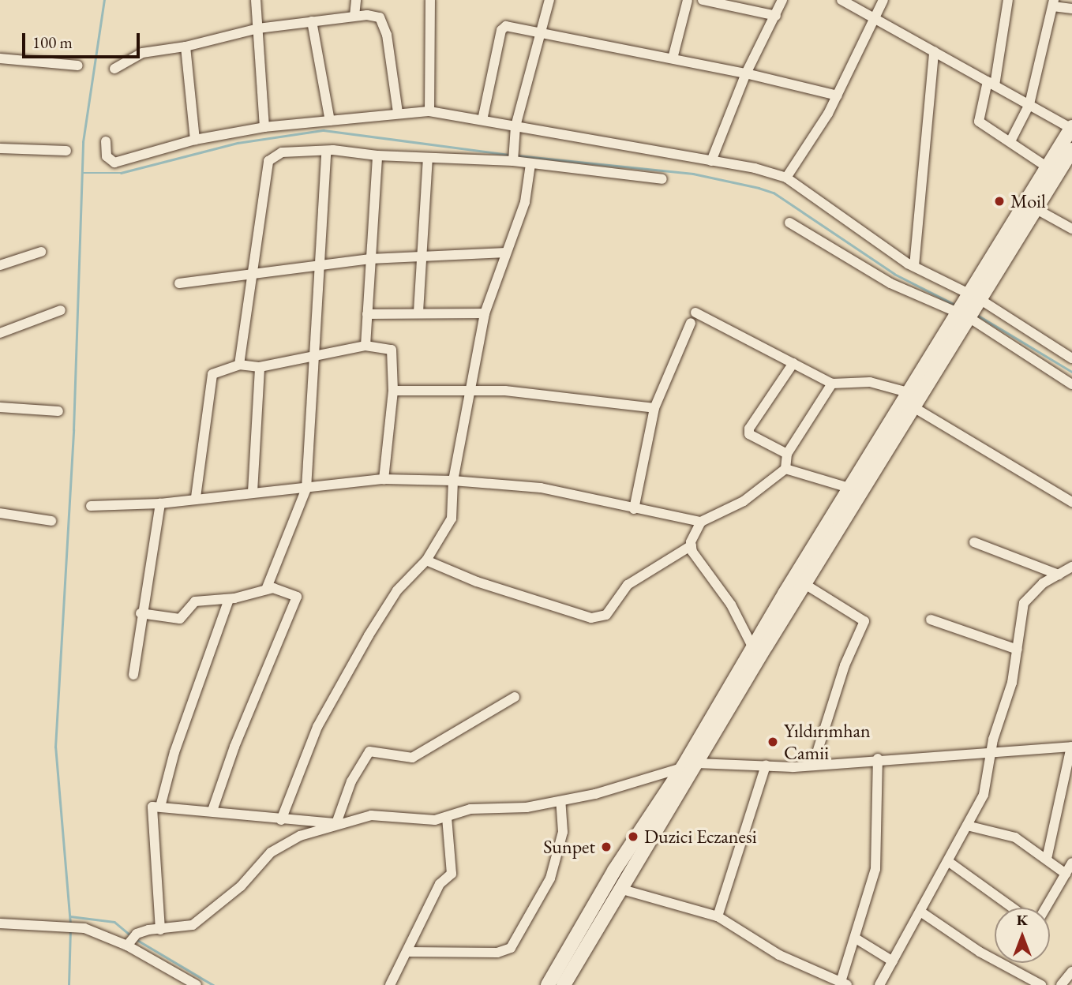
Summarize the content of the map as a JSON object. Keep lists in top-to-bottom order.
{
  "places": [
    "Moil",
    "Yıldırımhan Camii",
    "Duzici Eczanesi",
    "Sunpet"
  ],
  "scale_bar": "100 m",
  "north": "top"
}
